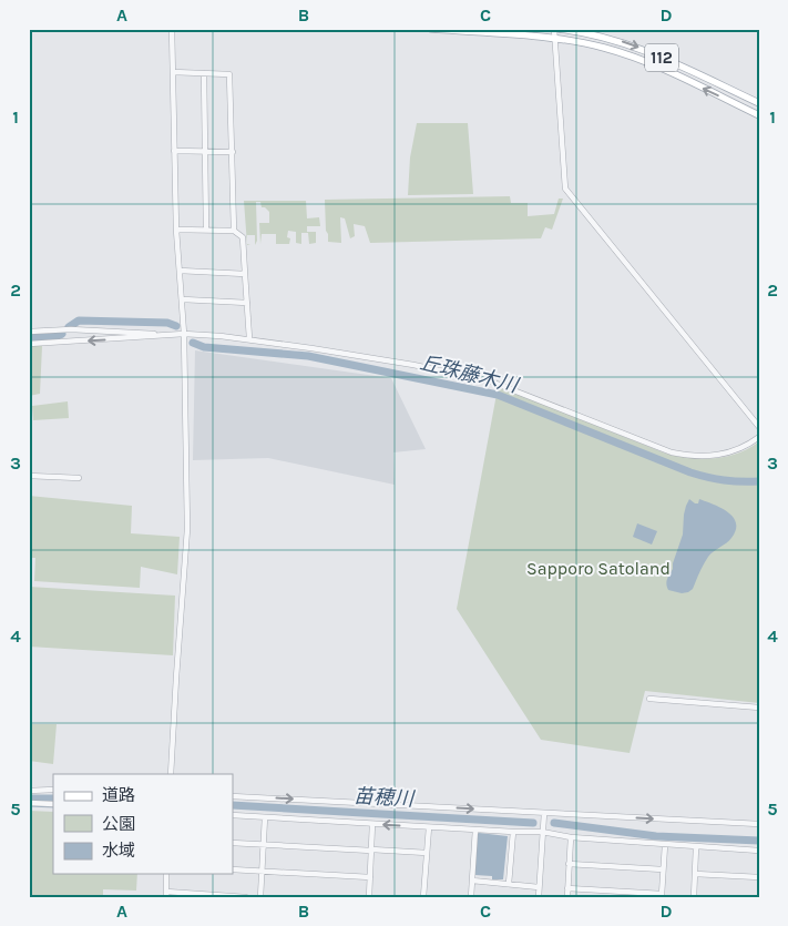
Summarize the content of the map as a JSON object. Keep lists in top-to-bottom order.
{
  "streets": {
    "main road": ["112"]
  },
  "water": ["丘珠藤木川", "苗穂川"],
  "parks": ["Sapporo Satoland"],
  "legend": ["道路", "公園", "水域"],
  "grid": {
    "columns": [
      "A",
      "B",
      "C",
      "D"
    ],
    "rows": [
      "1",
      "2",
      "3",
      "4",
      "5"
    ]
  }
}
